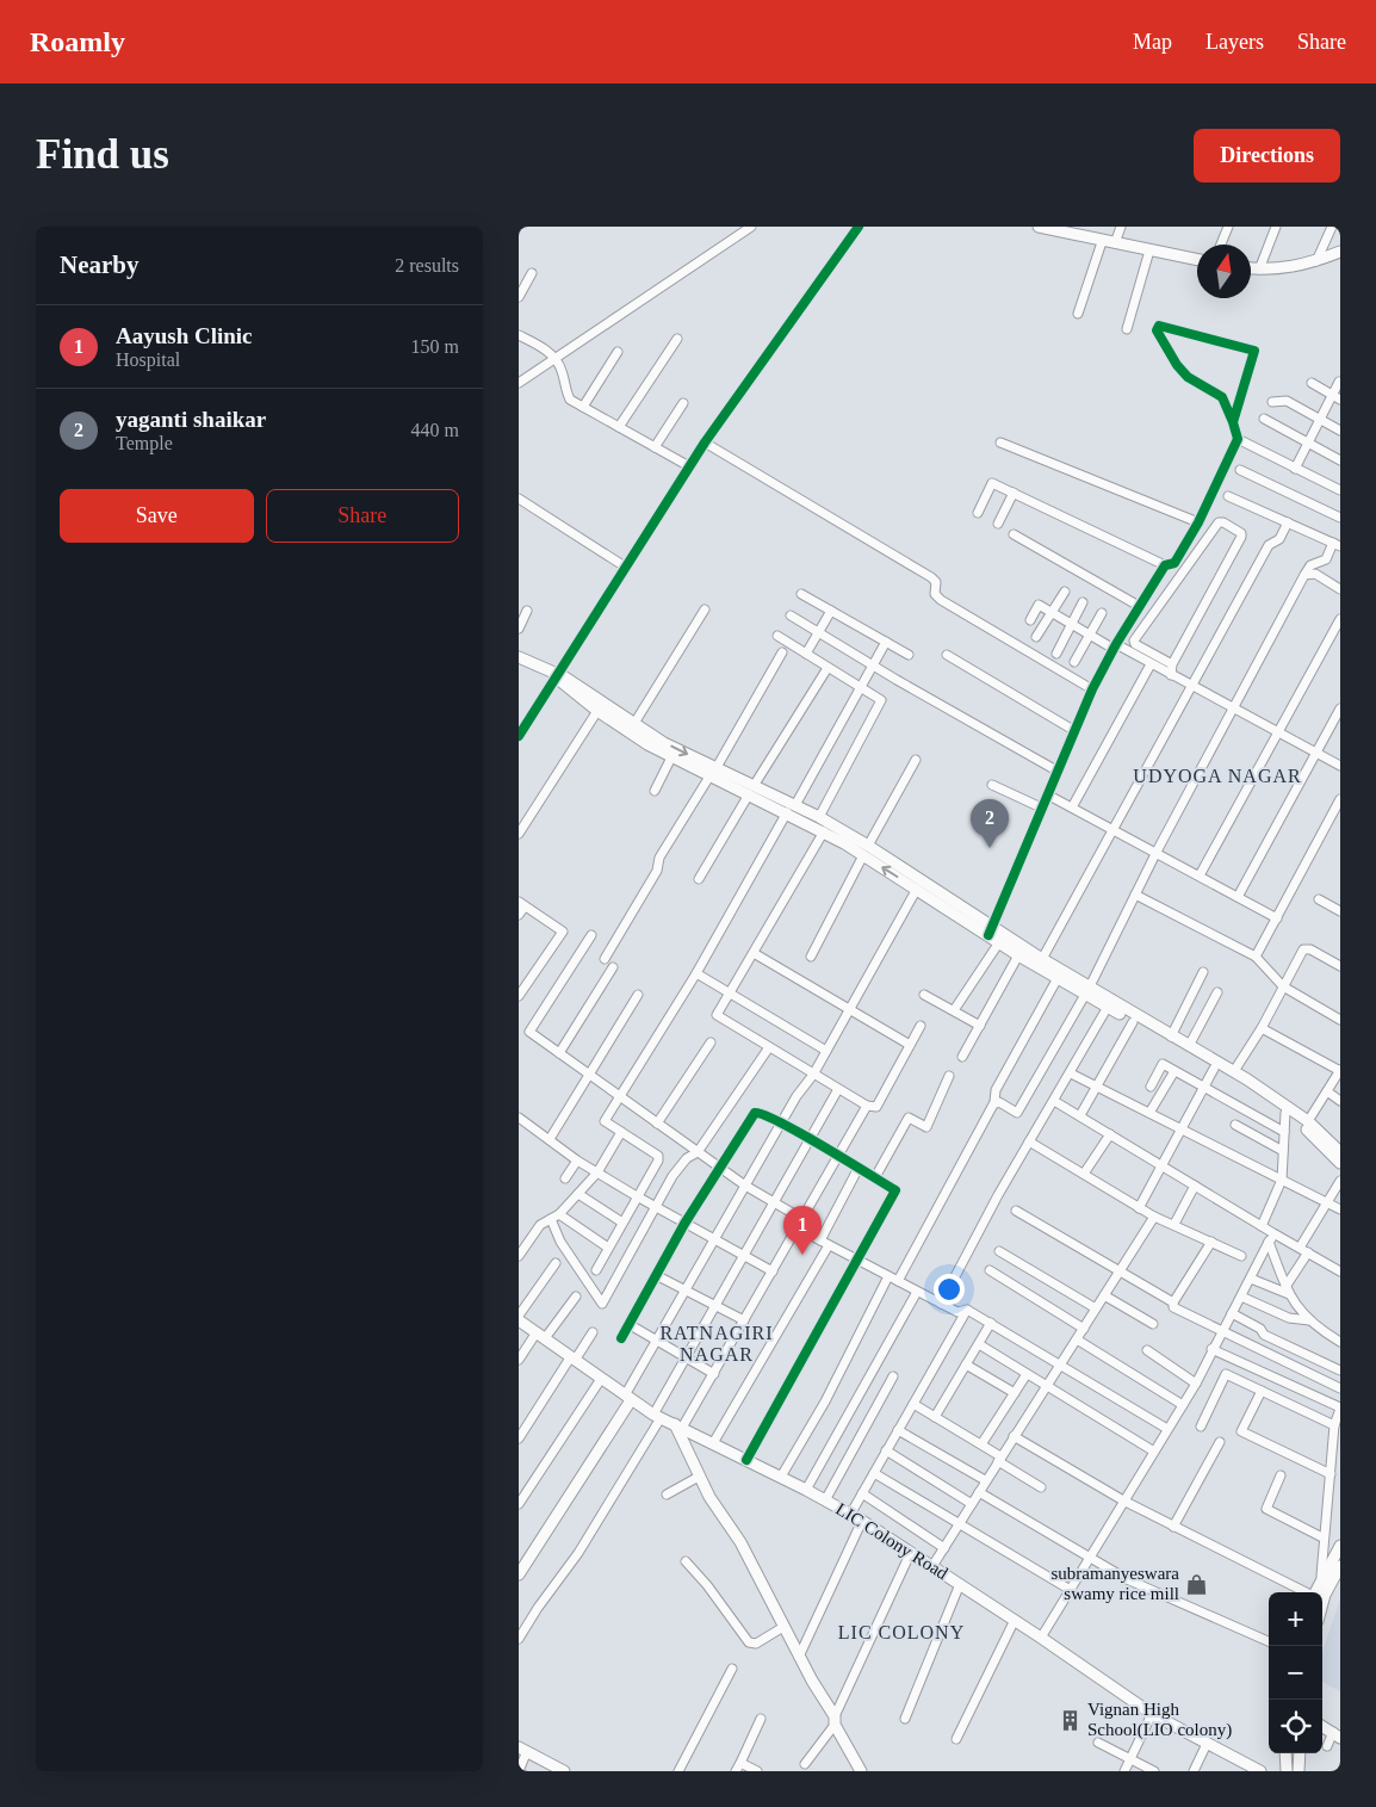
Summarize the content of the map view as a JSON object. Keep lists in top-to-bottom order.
{
  "streets": {
    "main road": ["LIC Colony Road"]
  },
  "districts": ["UDYOGA NAGAR", "RATNAGIRI NAGAR", "LIC COLONY"],
  "places": {
    "shop": ["subramanyeswara swamy rice mill"],
    "building": ["Vignan High School(LIO colony)"]
  },
  "north": "top",
  "page": {
    "header": "Roamly",
    "nav": ["Map", "Layers", "Share"],
    "buttons": [
      "Directions",
      ["Save", "Share"]
    ],
    "title": "Find us",
    "heading": ["Nearby", "2 results"],
    "list": [
      {
        "mark": "1",
        "name": "Aayush Clinic",
        "note": "Hospital",
        "value": "150 m"
      },
      {
        "mark": "2",
        "name": "yaganti shaikar",
        "note": "Temple",
        "value": "440 m"
      }
    ],
    "pins": ["2", "1"],
    "map_buttons": ["+", "−"]
  }
}
